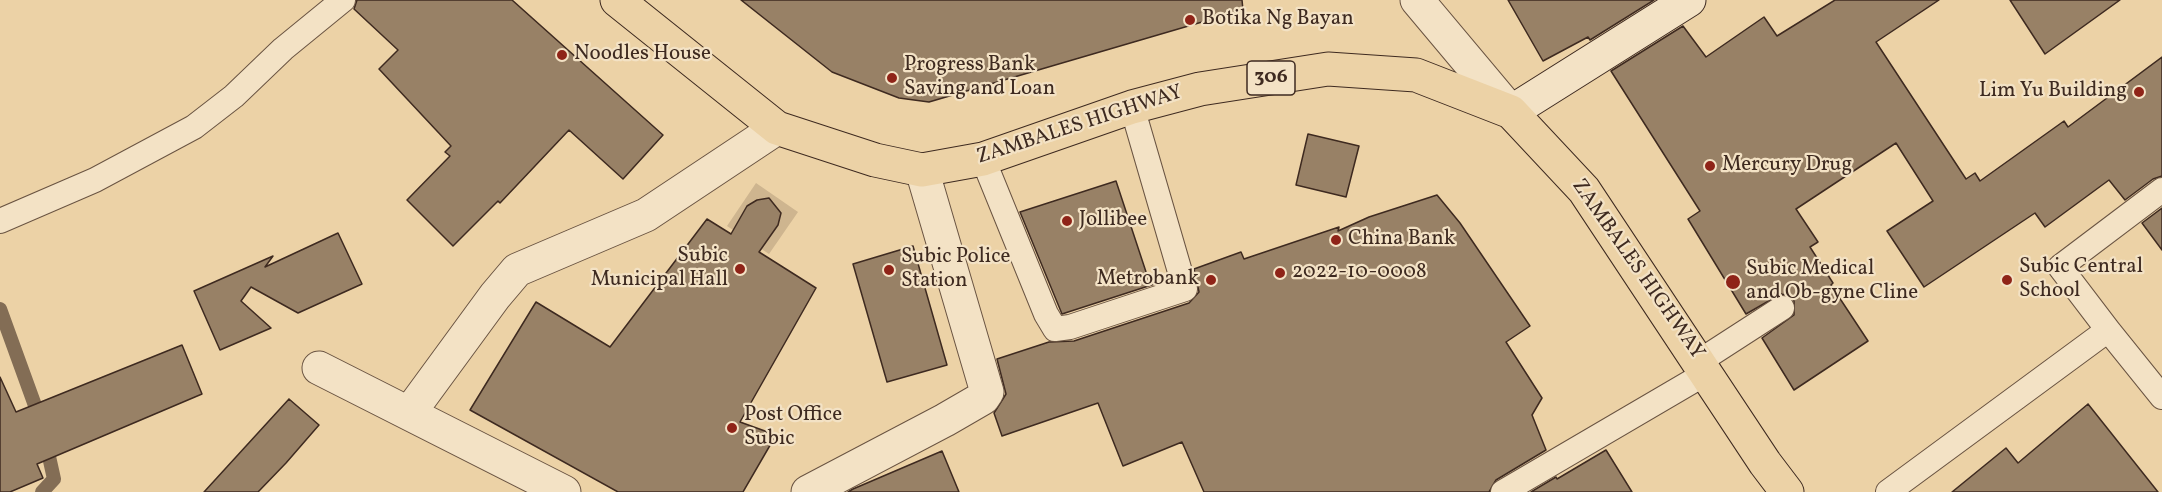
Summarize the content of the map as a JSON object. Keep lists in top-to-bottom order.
{
  "streets": {
    "main road": ["306", "ZAMBALES HIGHWAY"]
  },
  "places": [
    "Botika Ng Bayan",
    "Noodles House",
    "Progress Bank Saving and Loan",
    "Lim Yu Building",
    "Mercury Drug",
    "Jollibee",
    "China Bank",
    "Subic Municipal Hall",
    "Subic Police Station",
    "2022-10-0008",
    "Metrobank",
    "Subic Central School",
    "Subic Medical and Ob-gyne Cline",
    "Post Office Subic"
  ]
}
